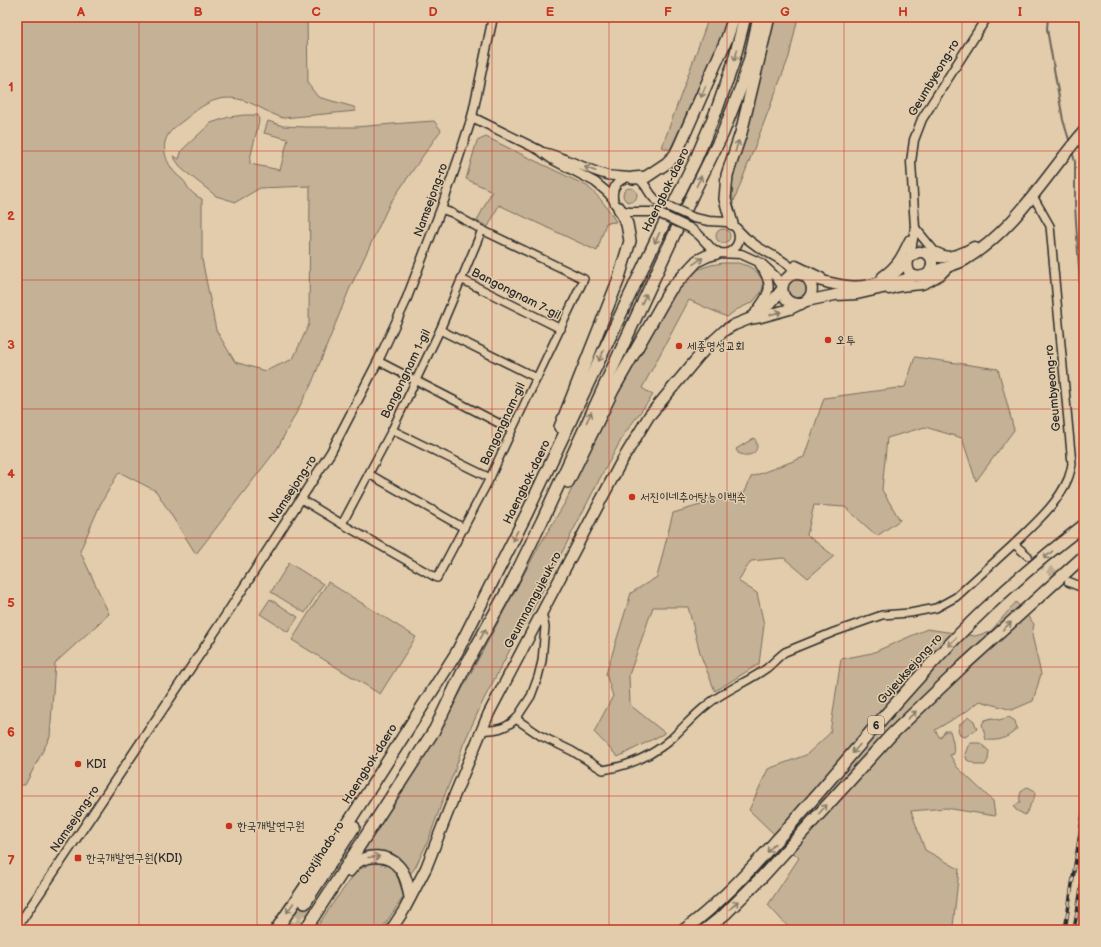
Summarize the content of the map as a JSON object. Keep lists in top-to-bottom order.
{
  "streets": {
    "highway": [
      "Haengbok-daero",
      "Gujeuksejong-ro",
      "6",
      "Orotjihado-ro"
    ],
    "main road": ["Geumnamgujeuk-ro"],
    "street": [
      "Geumbyeong-ro",
      "Namsejong-ro",
      "Bangongnam 7-gil",
      "Bangongnam 1-gil",
      "Bangongnam-gil"
    ]
  },
  "crossings": [
    ["Haengbok-daero", "Orotjihado-ro"],
    ["Namsejong-ro", "Bangongnam-gil"],
    ["Bangongnam 7-gil", "Bangongnam 1-gil"],
    ["Bangongnam 7-gil", "Bangongnam-gil"],
    ["Bangongnam 1-gil", "Bangongnam-gil"]
  ],
  "places": {
    "other": [
      "오투",
      "세종명성교회",
      "서진이네추어탕능이백숙",
      "KDI",
      "한국개발연구원"
    ],
    "transit": ["한국개발연구원(KDI)"]
  },
  "grid": {
    "columns": [
      "A",
      "B",
      "C",
      "D",
      "E",
      "F",
      "G",
      "H",
      "I"
    ],
    "rows": [
      "1",
      "2",
      "3",
      "4",
      "5",
      "6",
      "7"
    ]
  }
}
